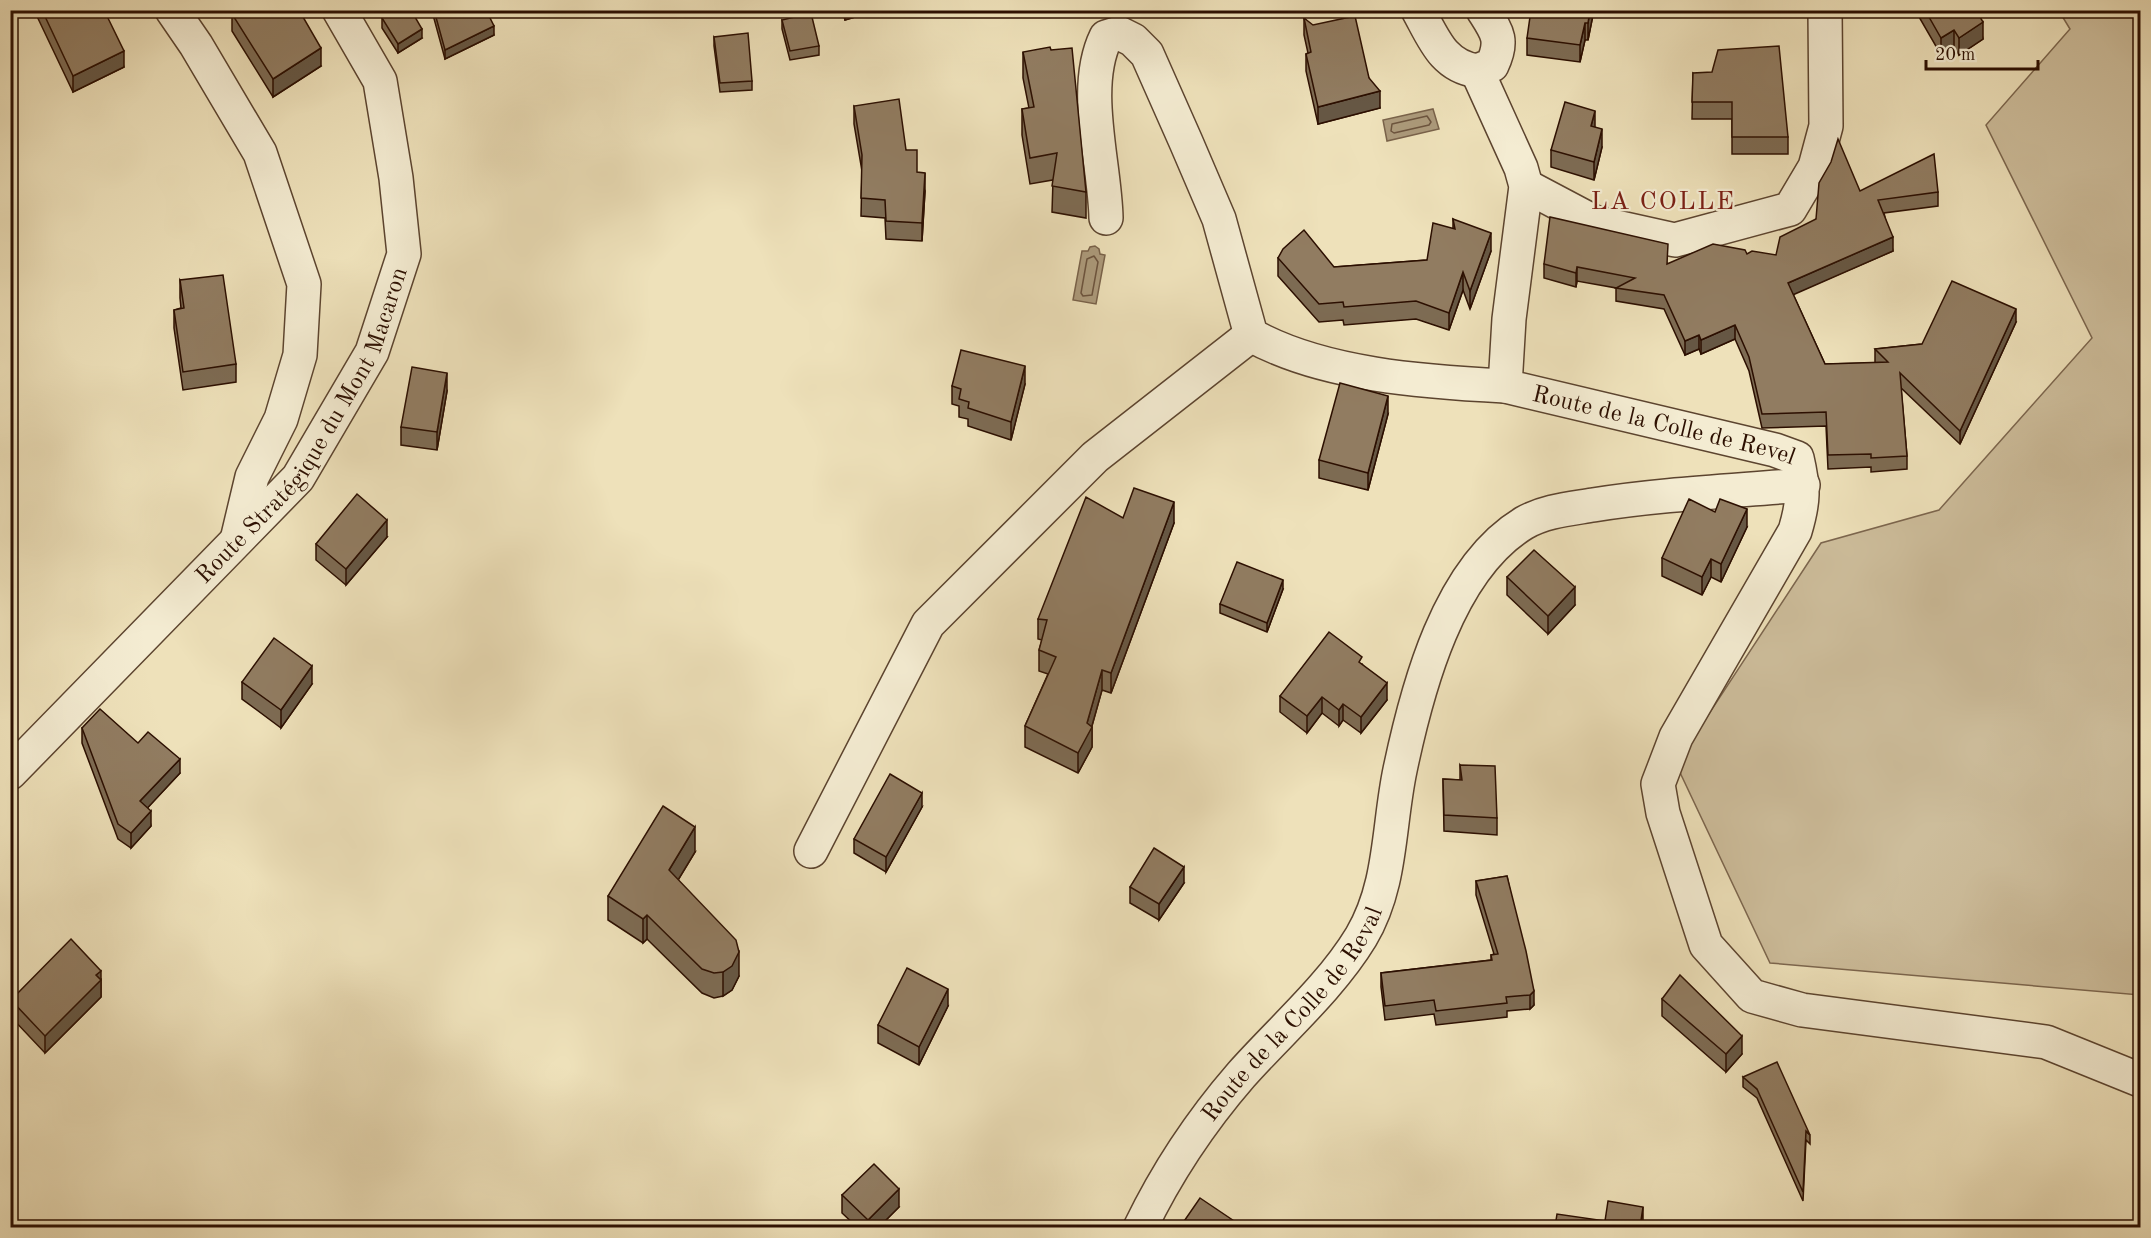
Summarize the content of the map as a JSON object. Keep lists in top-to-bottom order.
{
  "streets": {
    "street": ["Route Stratégique du Mont Macaron", "Route de la Colle de Revel", "Route de la Colle de Reval"]
  },
  "crossings": [
    ["Route de la Colle de Revel", "Route de la Colle de Reval"]
  ],
  "districts": ["LA COLLE"],
  "scale_bar": "20 m"
}
